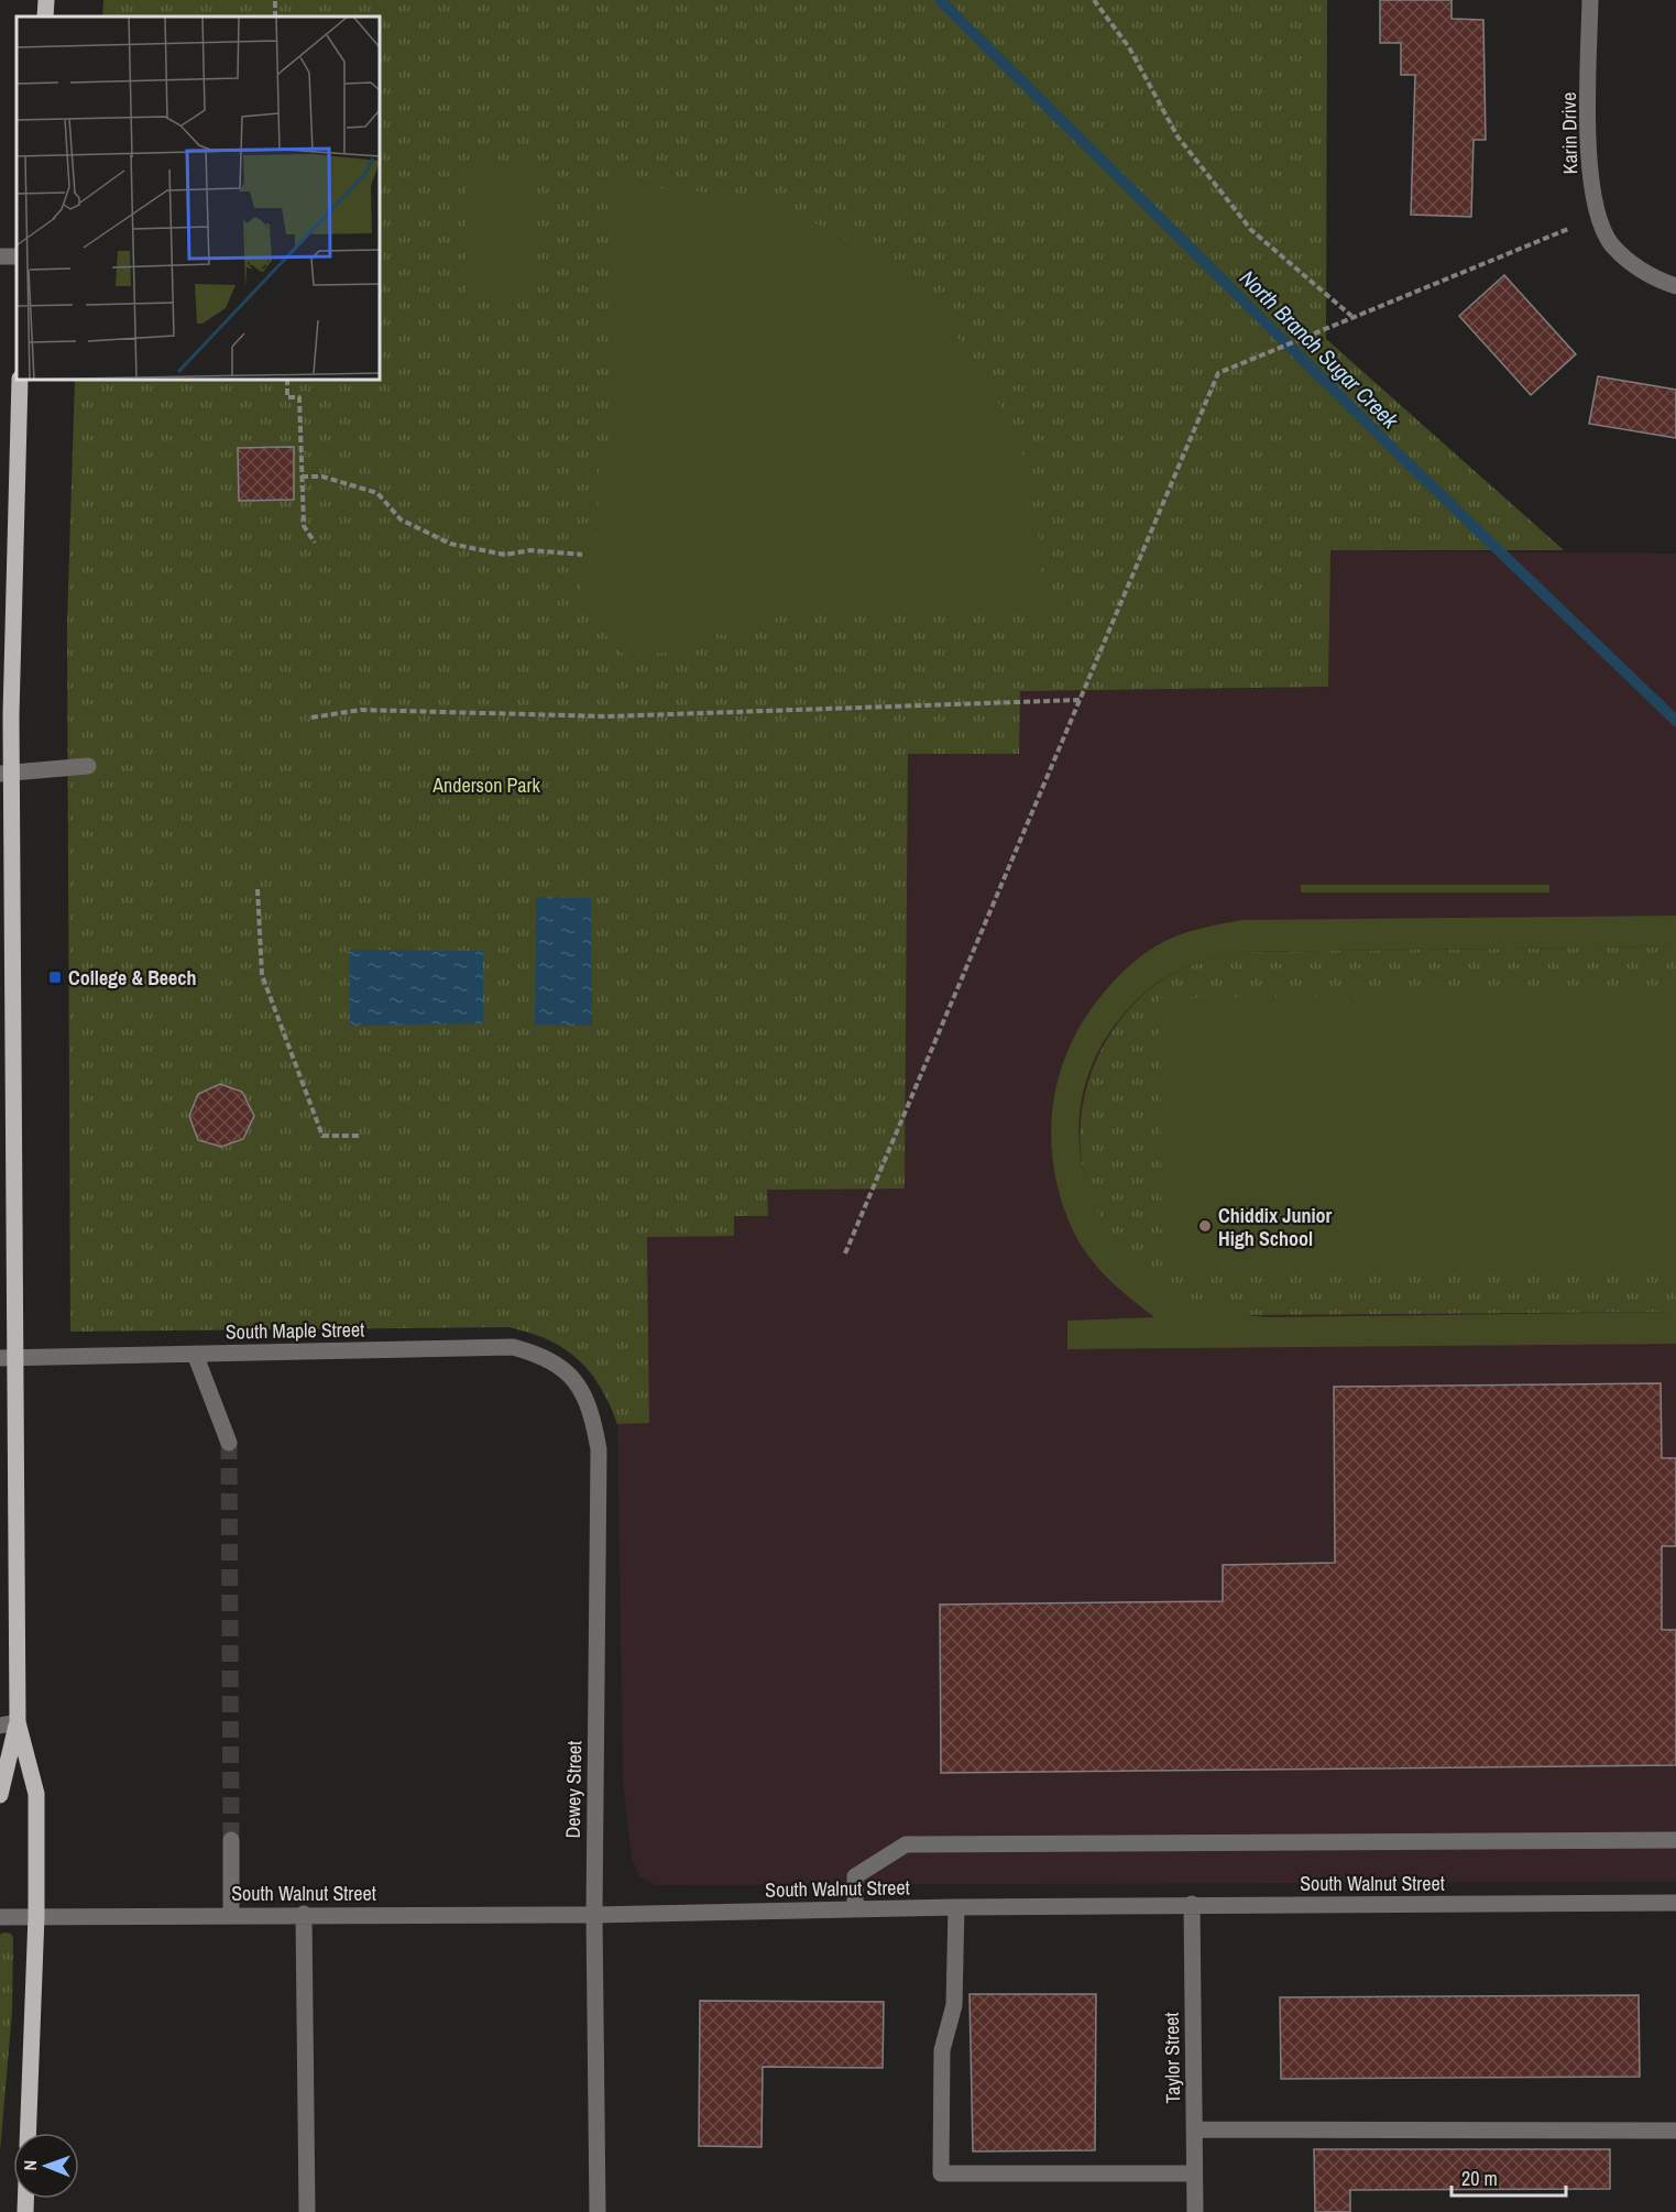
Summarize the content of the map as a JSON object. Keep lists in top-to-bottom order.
{
  "streets": {
    "street": [
      "Karin Drive",
      "South Maple Street",
      "Dewey Street",
      "South Walnut Street",
      "Taylor Street"
    ]
  },
  "crossings": [
    ["South Maple Street", "Dewey Street"],
    ["Dewey Street", "South Walnut Street"],
    ["South Walnut Street", "Taylor Street"]
  ],
  "water": ["North Branch Sugar Creek"],
  "parks": ["Anderson Park"],
  "places": {
    "transit": ["College & Beech"],
    "other": ["Chiddix Junior High School"]
  },
  "scale_bar": "20 m",
  "north": "left"
}
